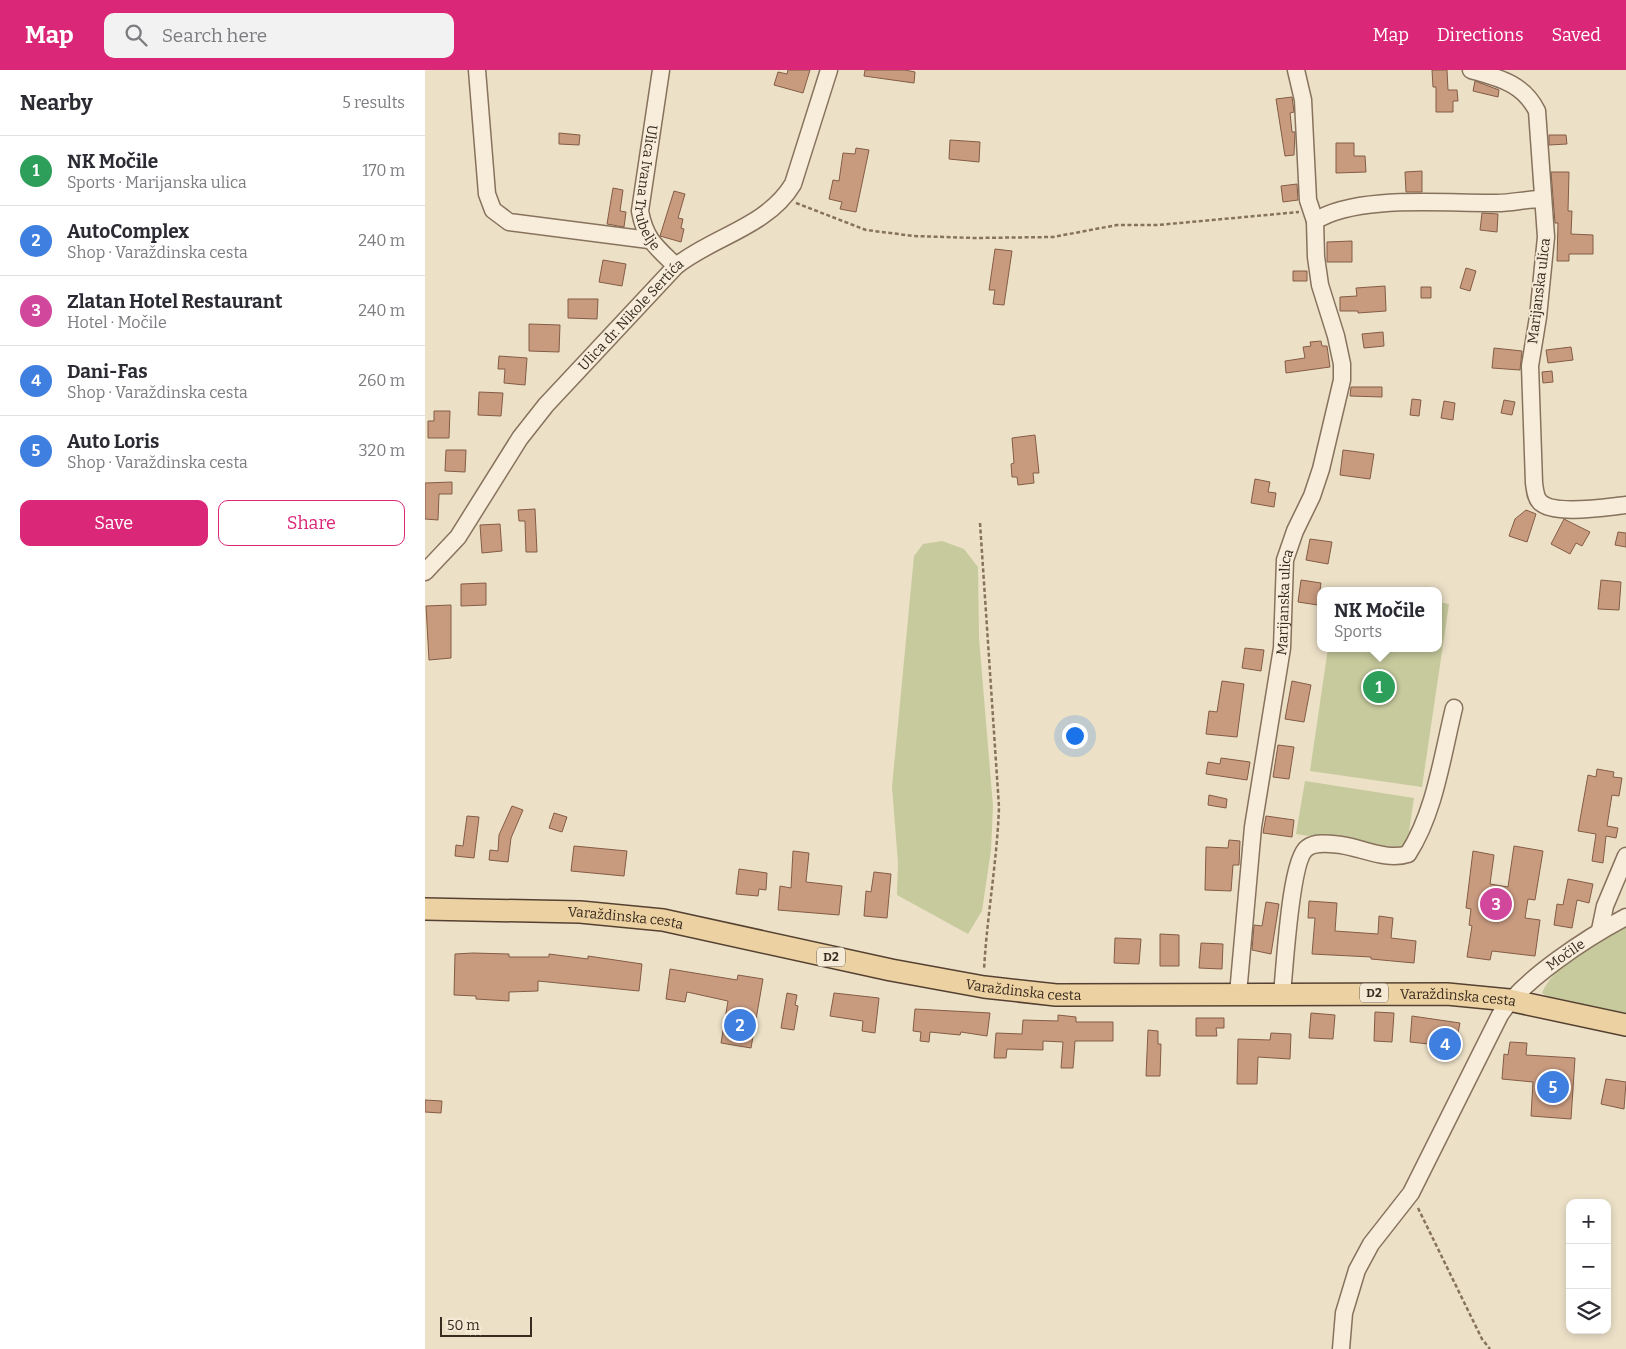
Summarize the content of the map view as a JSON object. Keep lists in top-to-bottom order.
{
  "streets": {
    "main road": ["Varaždinska cesta", "D2"],
    "street": [
      "Ulica Ivana Trubelje",
      "Marijanska ulica",
      "Ulica dr. Nikole Sertića",
      "Močile"
    ]
  },
  "crossings": [
    ["Ulica Ivana Trubelje", "Ulica dr. Nikole Sertića"],
    ["Marijanska ulica", "Varaždinska cesta"],
    ["Varaždinska cesta", "Močile"]
  ],
  "scale_bar": "50 m",
  "page": {
    "header": "Map",
    "search": "Search here",
    "nav": ["Map", "Directions", "Saved"],
    "heading": ["Nearby", "5 results"],
    "list": [
      {
        "mark": "1",
        "name": "NK Močile",
        "note": "Sports · Marijanska ulica",
        "value": "170 m"
      },
      {
        "mark": "2",
        "name": "AutoComplex",
        "note": "Shop · Varaždinska cesta",
        "value": "240 m"
      },
      {
        "mark": "3",
        "name": "Zlatan Hotel Restaurant",
        "note": "Hotel · Močile",
        "value": "240 m"
      },
      {
        "mark": "4",
        "name": "Dani-Fas",
        "note": "Shop · Varaždinska cesta",
        "value": "260 m"
      },
      {
        "mark": "5",
        "name": "Auto Loris",
        "note": "Shop · Varaždinska cesta",
        "value": "320 m"
      }
    ],
    "buttons": ["Save", "Share"],
    "popup": ["NK Močile", "Sports"],
    "pins": [
      "1",
      "3",
      "2",
      "4",
      "5"
    ],
    "map_buttons": ["+", "−"],
    "scale": "50 m"
  }
}
